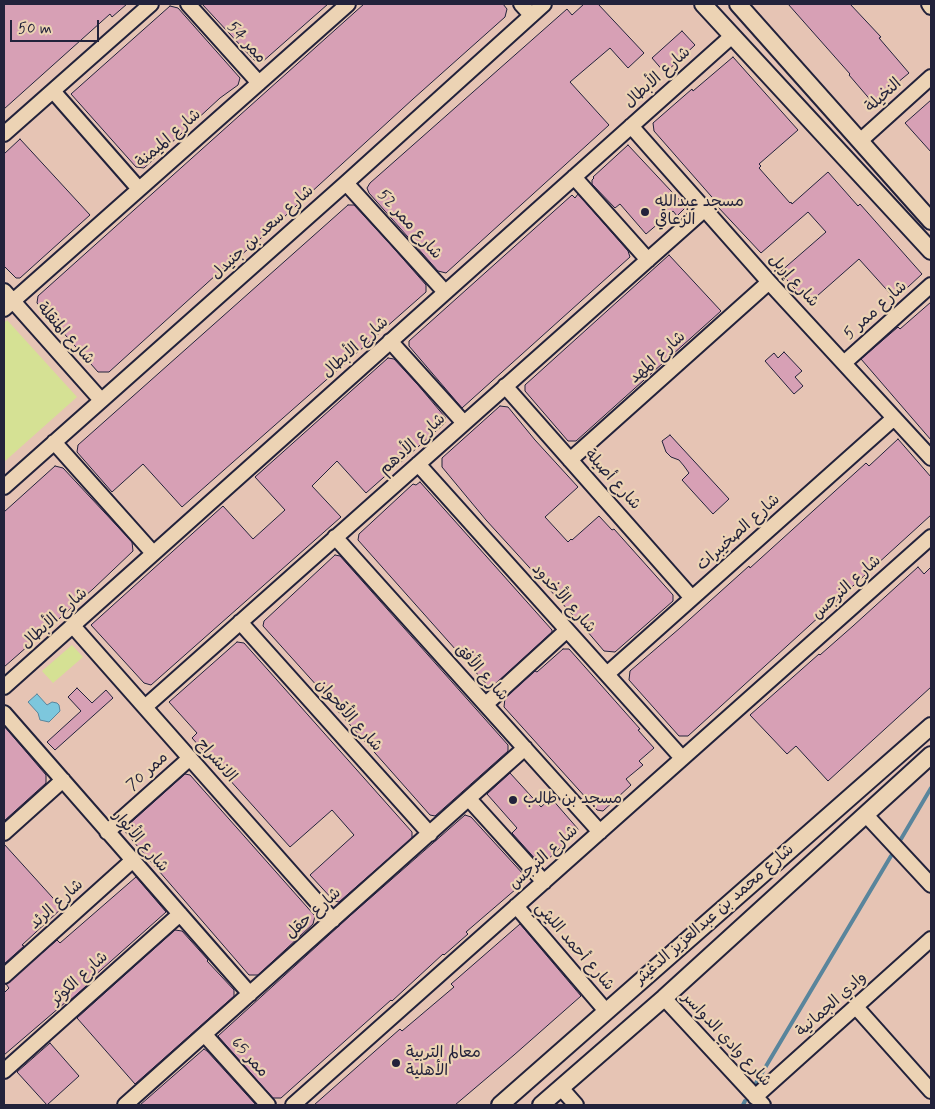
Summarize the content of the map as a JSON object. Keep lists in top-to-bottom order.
{
  "streets": {
    "street": [
      "ممر 54",
      "شارع الأبطال",
      "النخيلة",
      "شارع الميمنة",
      "شارع ممر 52",
      "شارع سعد بن جنيدل",
      "شارع إربل",
      "شارع ممر 5",
      "شارع المنقلة",
      "شارع المهد",
      "شارع الأدهم",
      "شارع أصيلة",
      "شارع الصخيبرات",
      "شارع النرجس",
      "شارع الأخدود",
      "شارع الأفق",
      "شارع الأقحوان",
      "الانشراح",
      "ممر 70",
      "شارع الأنوار",
      "شارع الرئد",
      "شارع حقل",
      "شارع محمد بن عبدالعزيز الدغيثر",
      "شارع أحمد الليثي",
      "شارع الكوثر",
      "وادي الجمانية",
      "شارع وادي الدواسر",
      "ممر 65"
    ]
  },
  "crossings": [
    ["ممر 54", "شارع الميمنة"],
    ["شارع الأبطال", "شارع ممر 52"],
    ["شارع الأبطال", "شارع إربل"],
    ["شارع الأبطال", "الانشراح"],
    ["شارع الميمنة", "شارع المنقلة"],
    ["شارع ممر 52", "شارع سعد بن جنيدل"],
    ["شارع سعد بن جنيدل", "شارع المنقلة"],
    ["شارع إربل", "شارع ممر 5"],
    ["شارع إربل", "شارع المهد"],
    ["شارع إربل", "شارع الأدهم"],
    ["شارع إربل", "شارع الصخيبرات"],
    ["شارع المهد", "شارع أصيلة"],
    ["شارع الأدهم", "شارع أصيلة"],
    ["شارع الأدهم", "شارع الأخدود"],
    ["شارع الأدهم", "شارع الأفق"],
    ["شارع الأدهم", "شارع الأقحوان"],
    ["شارع الأدهم", "الانشراح"],
    ["شارع أصيلة", "شارع الصخيبرات"],
    ["شارع الصخيبرات", "شارع الأخدود"],
    ["شارع النرجس", "شارع الأخدود"],
    ["شارع النرجس", "شارع الأفق"],
    ["شارع النرجس", "شارع أحمد الليثي"],
    ["شارع الأفق", "شارع حقل"],
    ["شارع الأقحوان", "شارع حقل"],
    ["الانشراح", "ممر 70"],
    ["الانشراح", "شارع حقل"],
    ["ممر 70", "شارع الأنوار"],
    ["شارع الأنوار", "شارع الرئد"],
    ["شارع الأنوار", "شارع حقل"],
    ["شارع الأنوار", "شارع الكوثر"],
    ["شارع حقل", "ممر 65"],
    ["شارع محمد بن عبدالعزيز الدغيثر", "شارع أحمد الليثي"],
    ["شارع محمد بن عبدالعزيز الدغيثر", "شارع وادي الدواسر"],
    ["وادي الجمانية", "شارع وادي الدواسر"]
  ],
  "places": ["مسجد عبدالله الزعاقي", "مسجد بن طالب", "معالم التربية الأهلية"],
  "scale_bar": "50 m"
}
